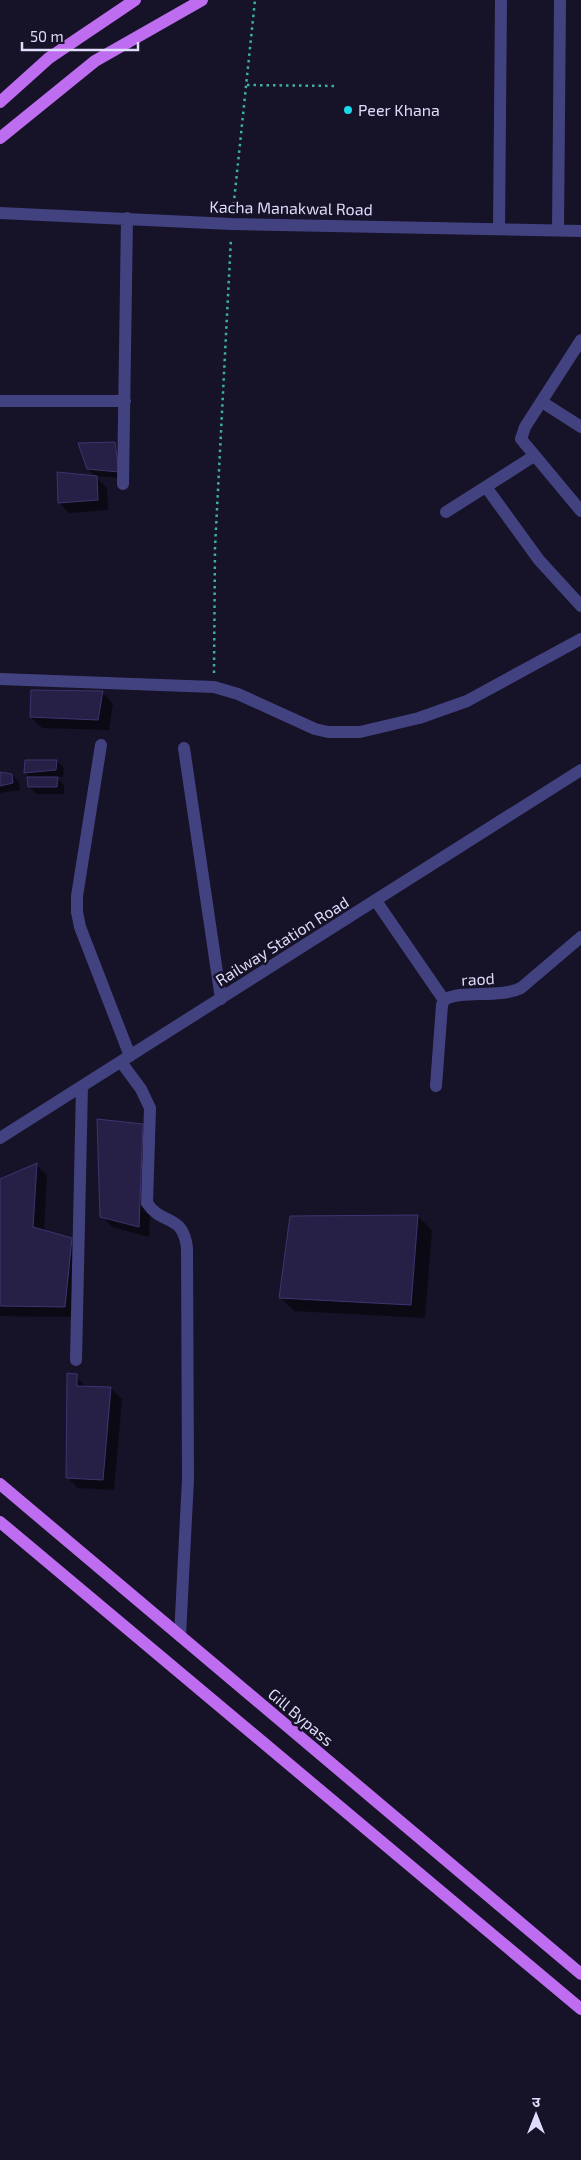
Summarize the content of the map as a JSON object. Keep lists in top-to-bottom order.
{
  "streets": {
    "main road": ["Gill Bypass"],
    "street": ["Kacha Manakwal Road", "Railway Station Road", "raod"]
  },
  "places": ["Peer Khana"],
  "scale_bar": "50 m",
  "north": "top"
}
